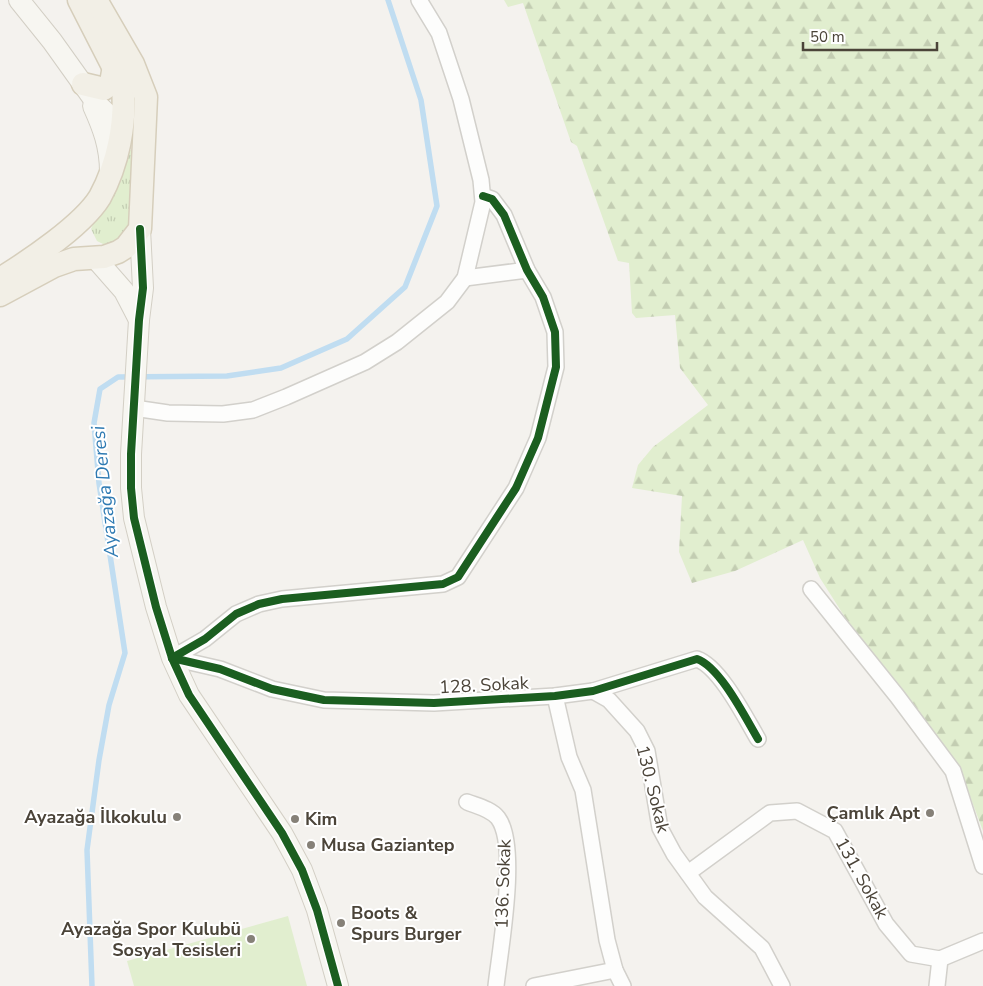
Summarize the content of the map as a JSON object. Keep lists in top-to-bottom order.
{
  "streets": {
    "street": [
      "128. Sokak",
      "130. Sokak",
      "131. Sokak",
      "136. Sokak"
    ]
  },
  "crossings": [
    ["128. Sokak", "130. Sokak"],
    ["130. Sokak", "131. Sokak"]
  ],
  "water": ["Ayazağa Deresi"],
  "places": [
    "Çamlık Apt",
    "Ayazağa İlkokulu",
    "Kim",
    "Musa Gaziantep",
    "Boots & Spurs Burger",
    "Ayazağa Spor Kulubü Sosyal Tesisleri"
  ],
  "scale_bar": "50 m"
}
